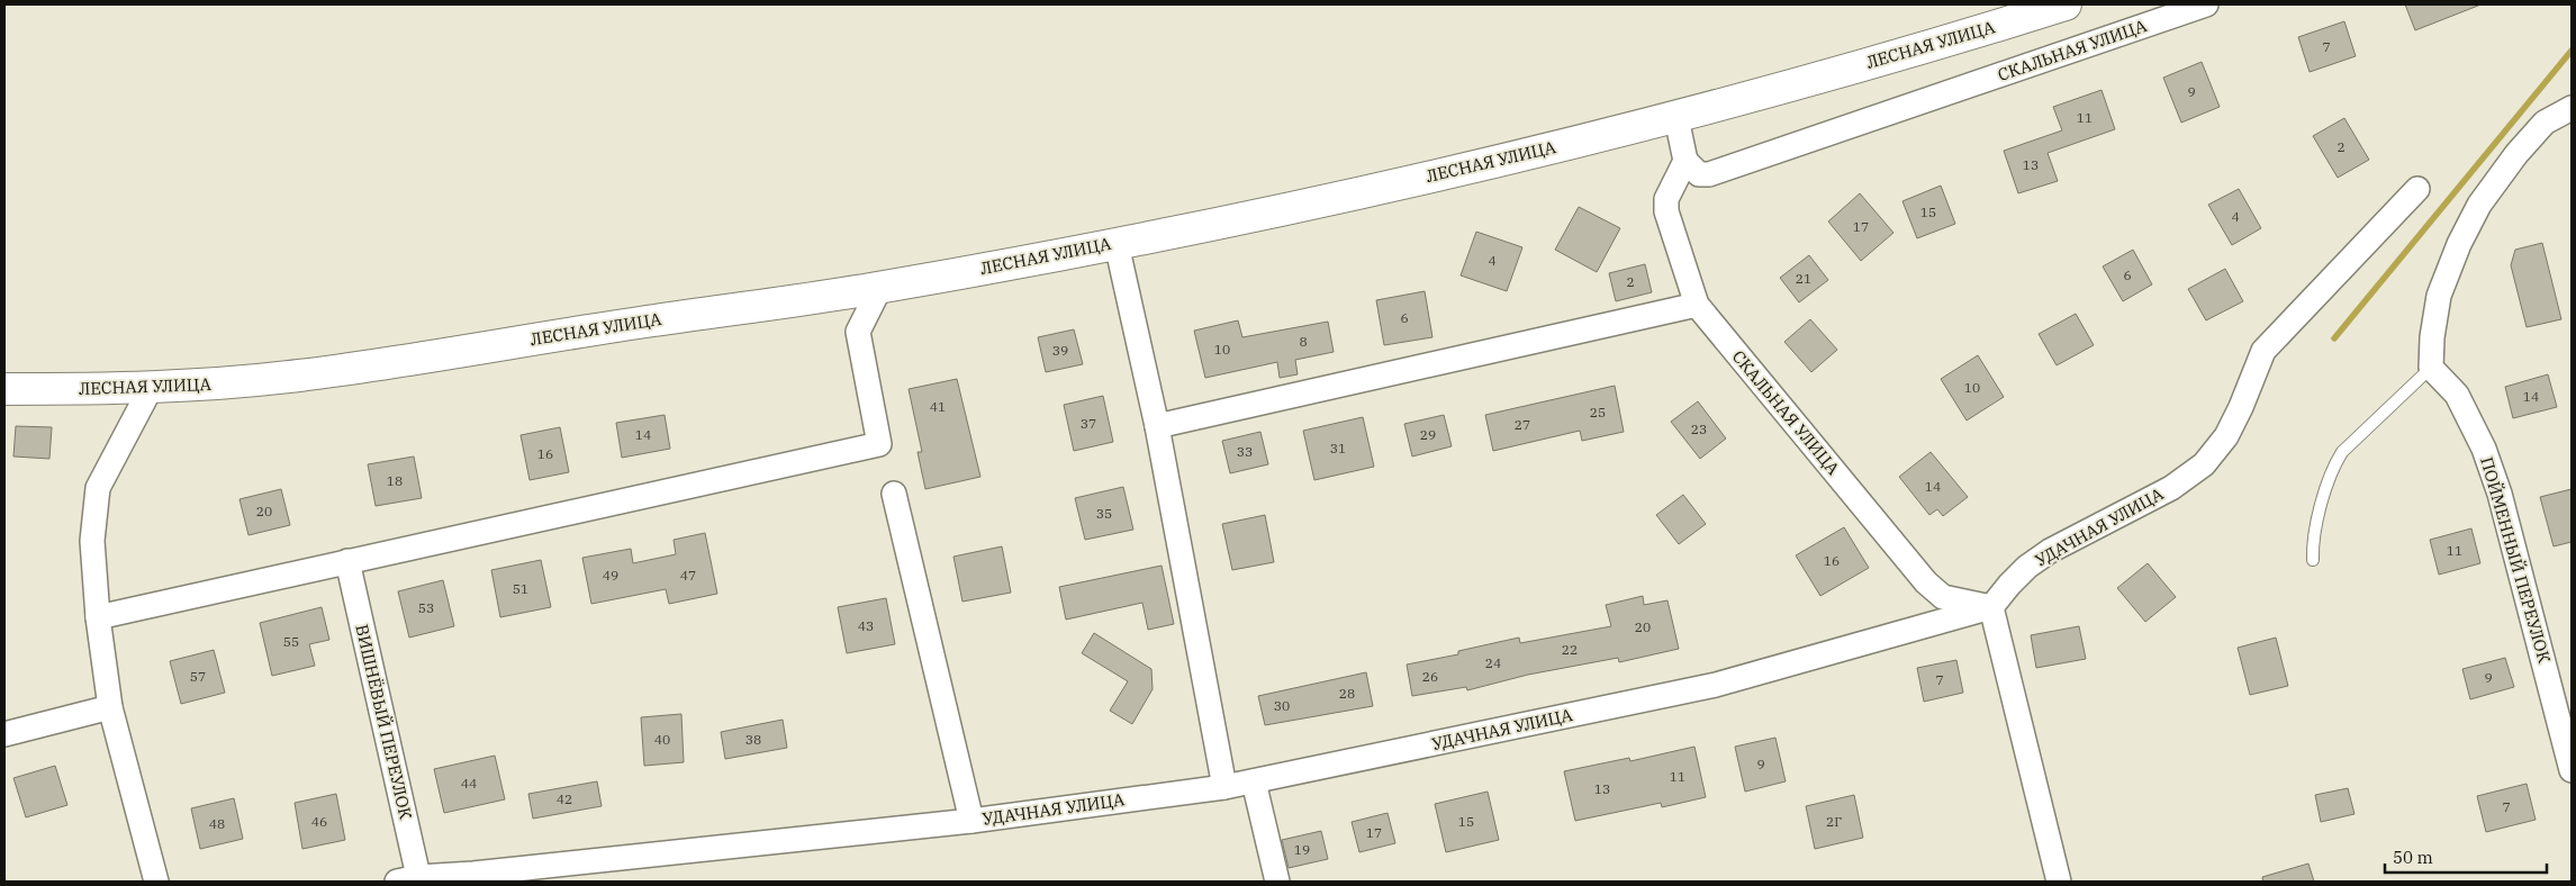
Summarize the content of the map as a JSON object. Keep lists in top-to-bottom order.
{
  "streets": {
    "main road": ["ЛЕСНАЯ УЛИЦА"],
    "street": [
      "СКАЛЬНАЯ УЛИЦА",
      "УДАЧНАЯ УЛИЦА",
      "ПОЙМЕННЫЙ ПЕРЕУЛОК",
      "ВИШНЁВЫЙ ПЕРЕУЛОК"
    ]
  },
  "crossings": [
    ["СКАЛЬНАЯ УЛИЦА", "УДАЧНАЯ УЛИЦА"],
    ["УДАЧНАЯ УЛИЦА", "ВИШНЁВЫЙ ПЕРЕУЛОК"]
  ],
  "house_numbers": [
    "7",
    "9",
    "11",
    "2",
    "13",
    "15",
    "4",
    "17",
    "4",
    "6",
    "21",
    "2",
    "6",
    "8",
    "10",
    "39",
    "10",
    "14",
    "41",
    "25",
    "37",
    "27",
    "23",
    "14",
    "29",
    "31",
    "33",
    "16",
    "18",
    "14",
    "20",
    "35",
    "11",
    "16",
    "49",
    "47",
    "51",
    "53",
    "43",
    "20",
    "55",
    "22",
    "24",
    "57",
    "26",
    "9",
    "7",
    "28",
    "30",
    "40",
    "38",
    "9",
    "11",
    "44",
    "13",
    "42",
    "7",
    "46",
    "15",
    "2Г",
    "48",
    "17",
    "19"
  ],
  "scale_bar": "50 m"
}
